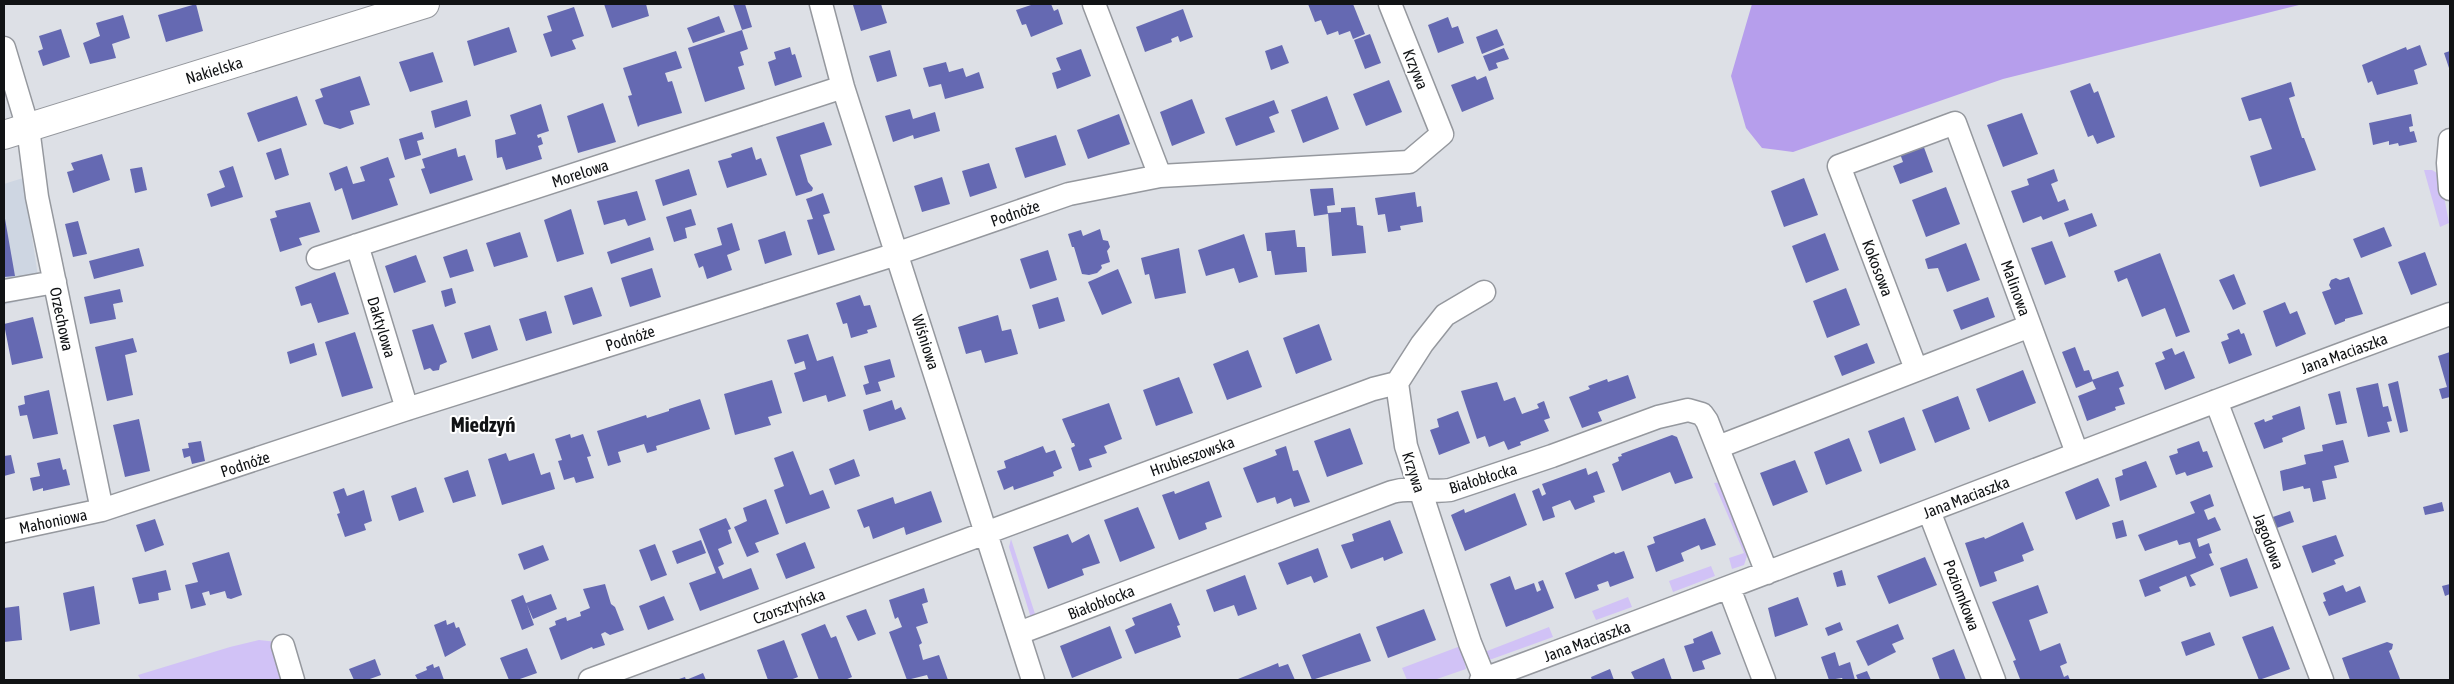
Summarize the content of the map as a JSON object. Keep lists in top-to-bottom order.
{
  "streets": {
    "main road": ["Nakielska"],
    "street": [
      "Krzywa",
      "Morelowa",
      "Podnóże",
      "Kokosowa",
      "Malinowa",
      "Orzechowa",
      "Daktylowa",
      "Wiśniowa",
      "Jana Maciaszka",
      "Hrubieszowska",
      "Białobłocka",
      "Mahoniowa",
      "Jagodowa",
      "Poziomkowa",
      "Czorsztyńska"
    ]
  },
  "crossings": [
    ["Krzywa", "Podnóże"],
    ["Krzywa", "Jana Maciaszka"],
    ["Krzywa", "Hrubieszowska"],
    ["Krzywa", "Białobłocka"],
    ["Nakielska", "Orzechowa"],
    ["Morelowa", "Daktylowa"],
    ["Morelowa", "Wiśniowa"],
    ["Podnóże", "Orzechowa"],
    ["Podnóże", "Daktylowa"],
    ["Podnóże", "Wiśniowa"],
    ["Podnóże", "Mahoniowa"],
    ["Kokosowa", "Malinowa"],
    ["Malinowa", "Jana Maciaszka"],
    ["Orzechowa", "Mahoniowa"],
    ["Wiśniowa", "Hrubieszowska"],
    ["Wiśniowa", "Białobłocka"],
    ["Wiśniowa", "Czorsztyńska"],
    ["Jana Maciaszka", "Białobłocka"],
    ["Jana Maciaszka", "Jagodowa"],
    ["Jana Maciaszka", "Poziomkowa"],
    ["Hrubieszowska", "Czorsztyńska"]
  ],
  "districts": ["Miedzyń"]
}
